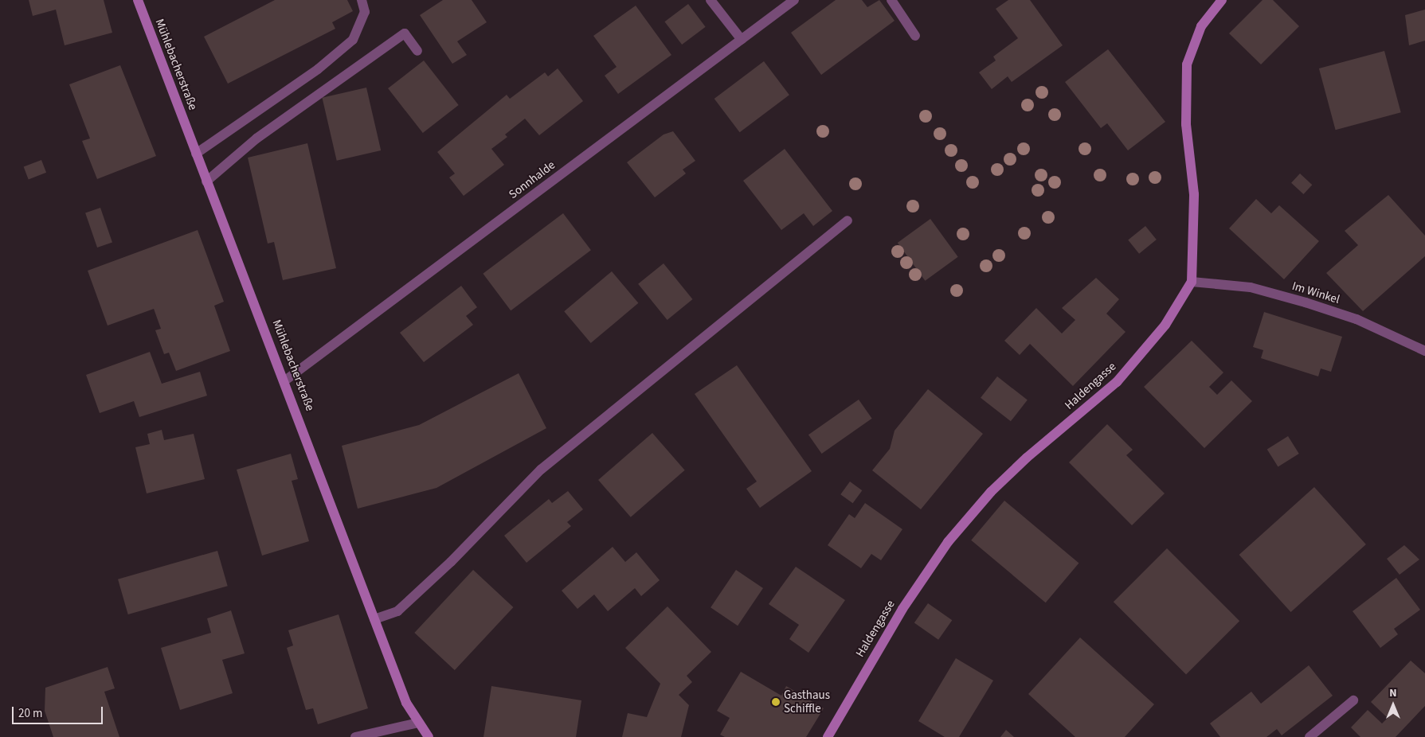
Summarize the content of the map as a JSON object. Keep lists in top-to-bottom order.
{
  "streets": {
    "street": [
      "Mühlebacherstraße",
      "Sonnhalde",
      "Im Winkel",
      "Haldengasse"
    ]
  },
  "crossings": [
    ["Mühlebacherstraße", "Sonnhalde"],
    ["Im Winkel", "Haldengasse"]
  ],
  "places": ["Gasthaus Schiffle"],
  "scale_bar": "20 m",
  "north": "top"
}
